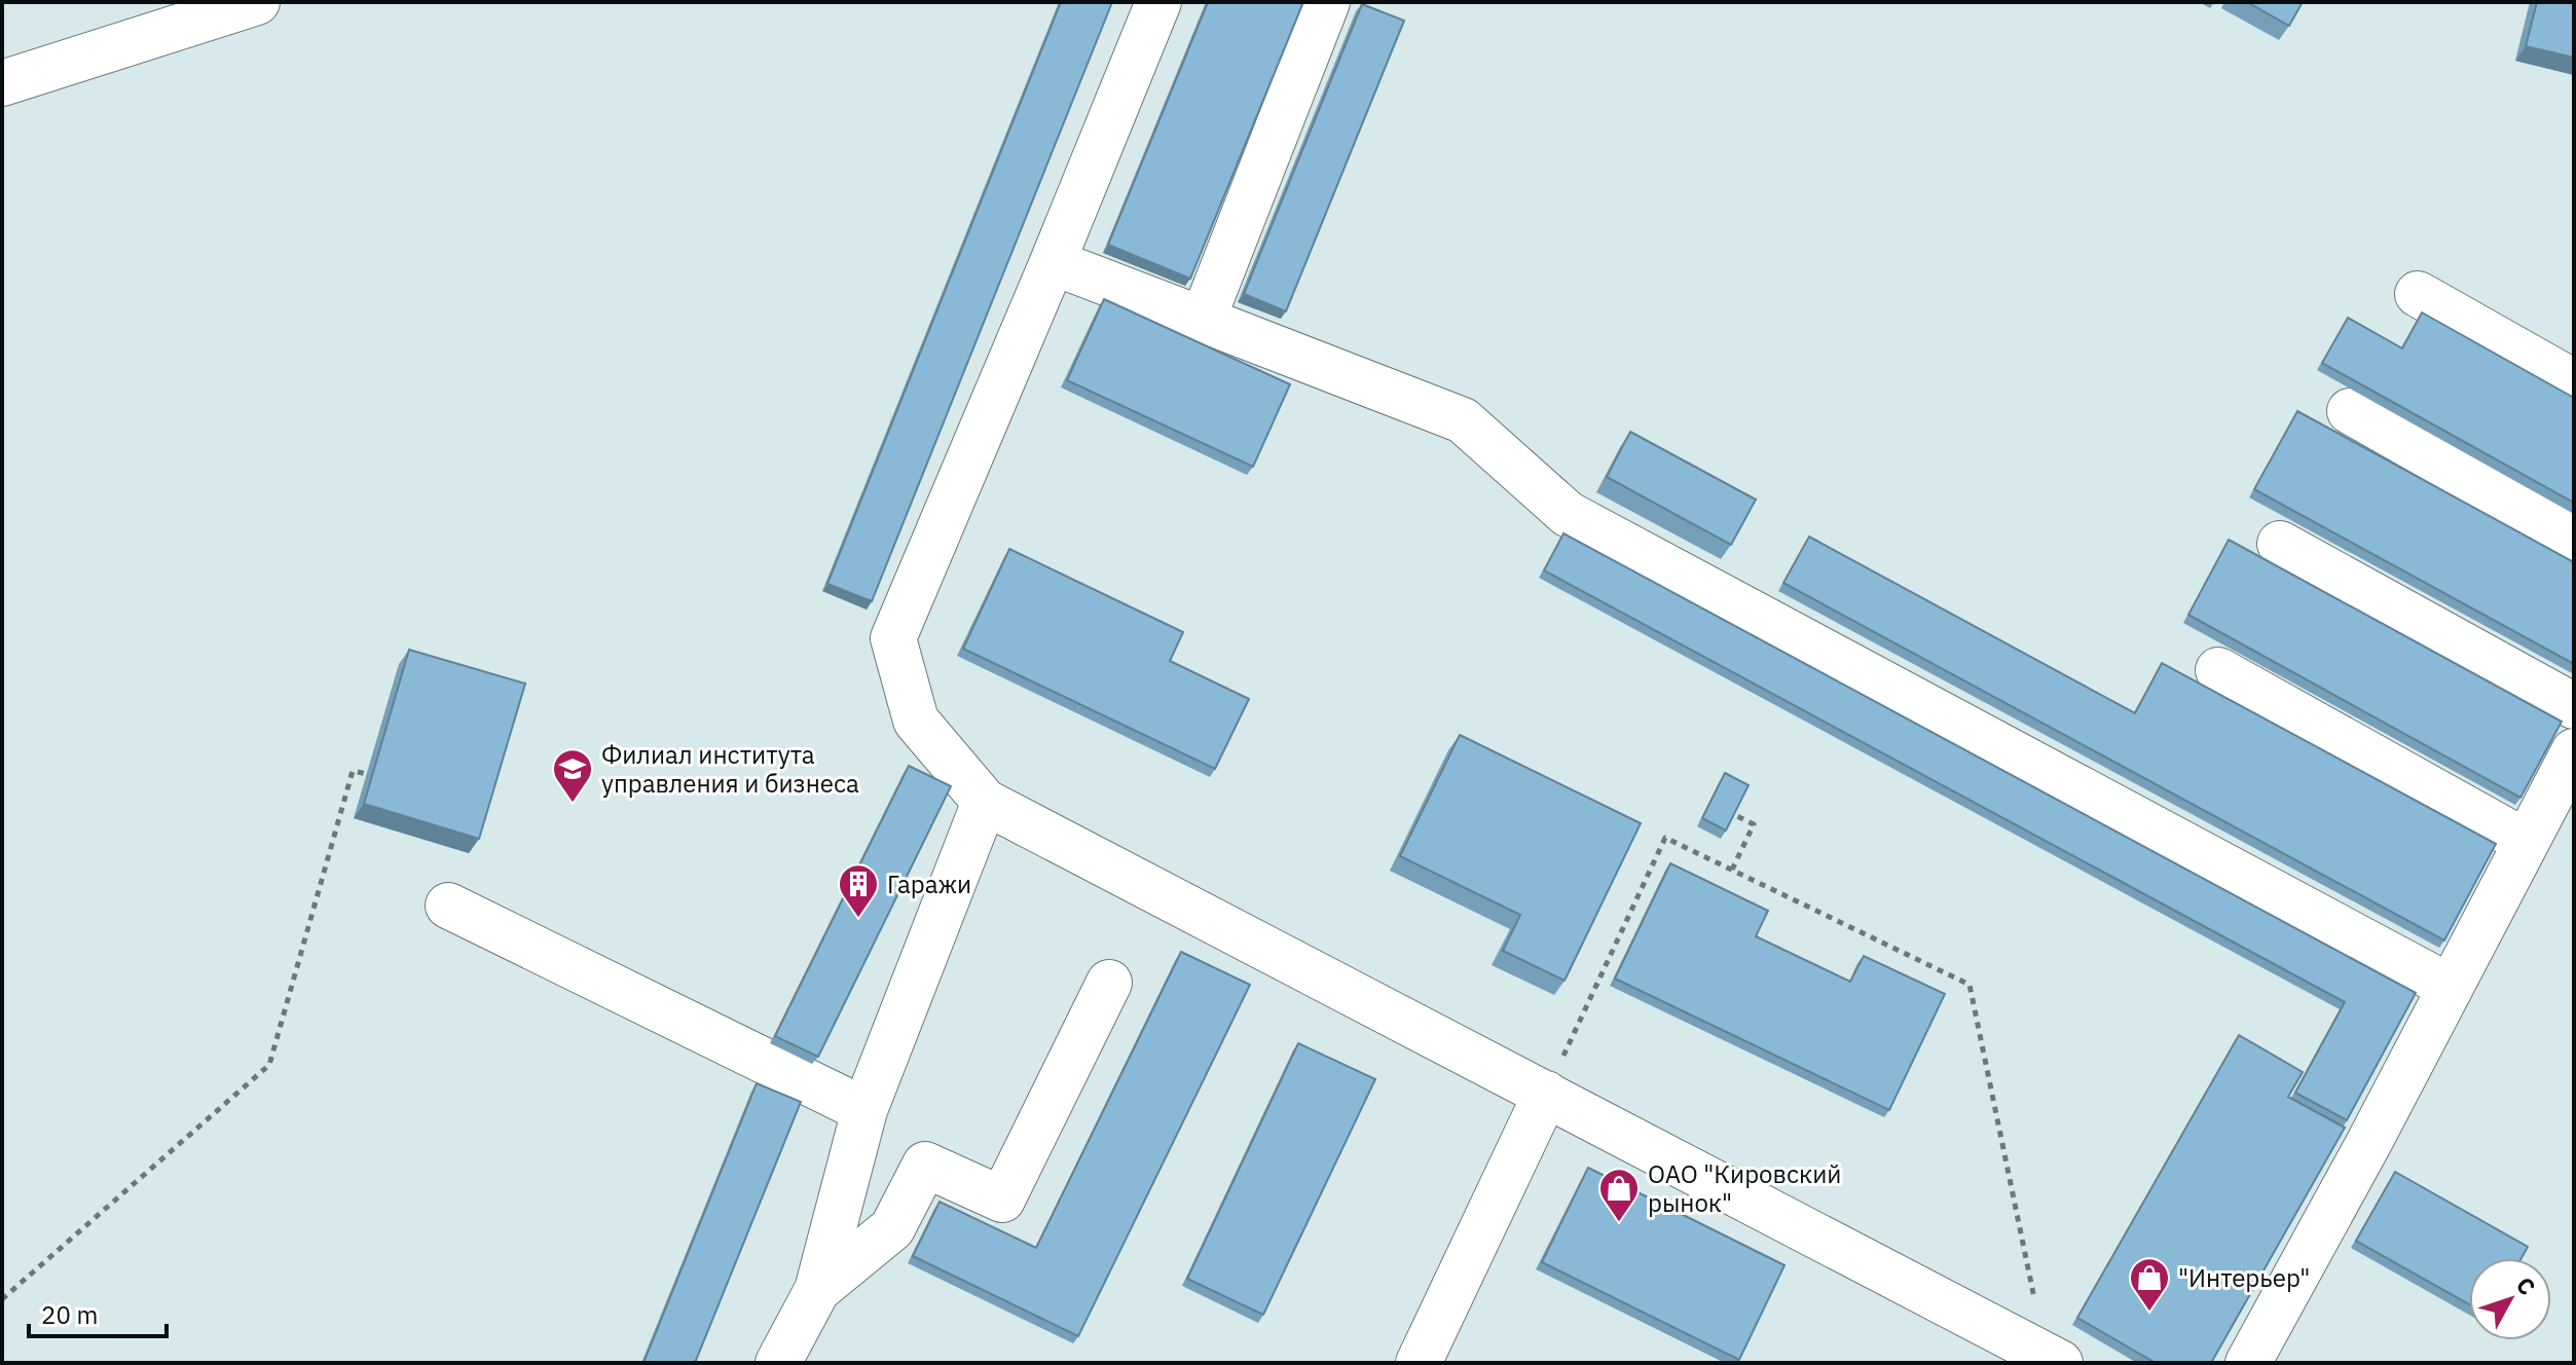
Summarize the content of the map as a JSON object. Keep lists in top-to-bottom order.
{
  "places": {
    "school or university": ["Филиал института управления и бизнеса"],
    "building": ["Гаражи"],
    "shop": ["ОАО \"Кировский рынок\"", "\"Интерьер\""]
  },
  "scale_bar": "20 m",
  "north": "top right"
}
